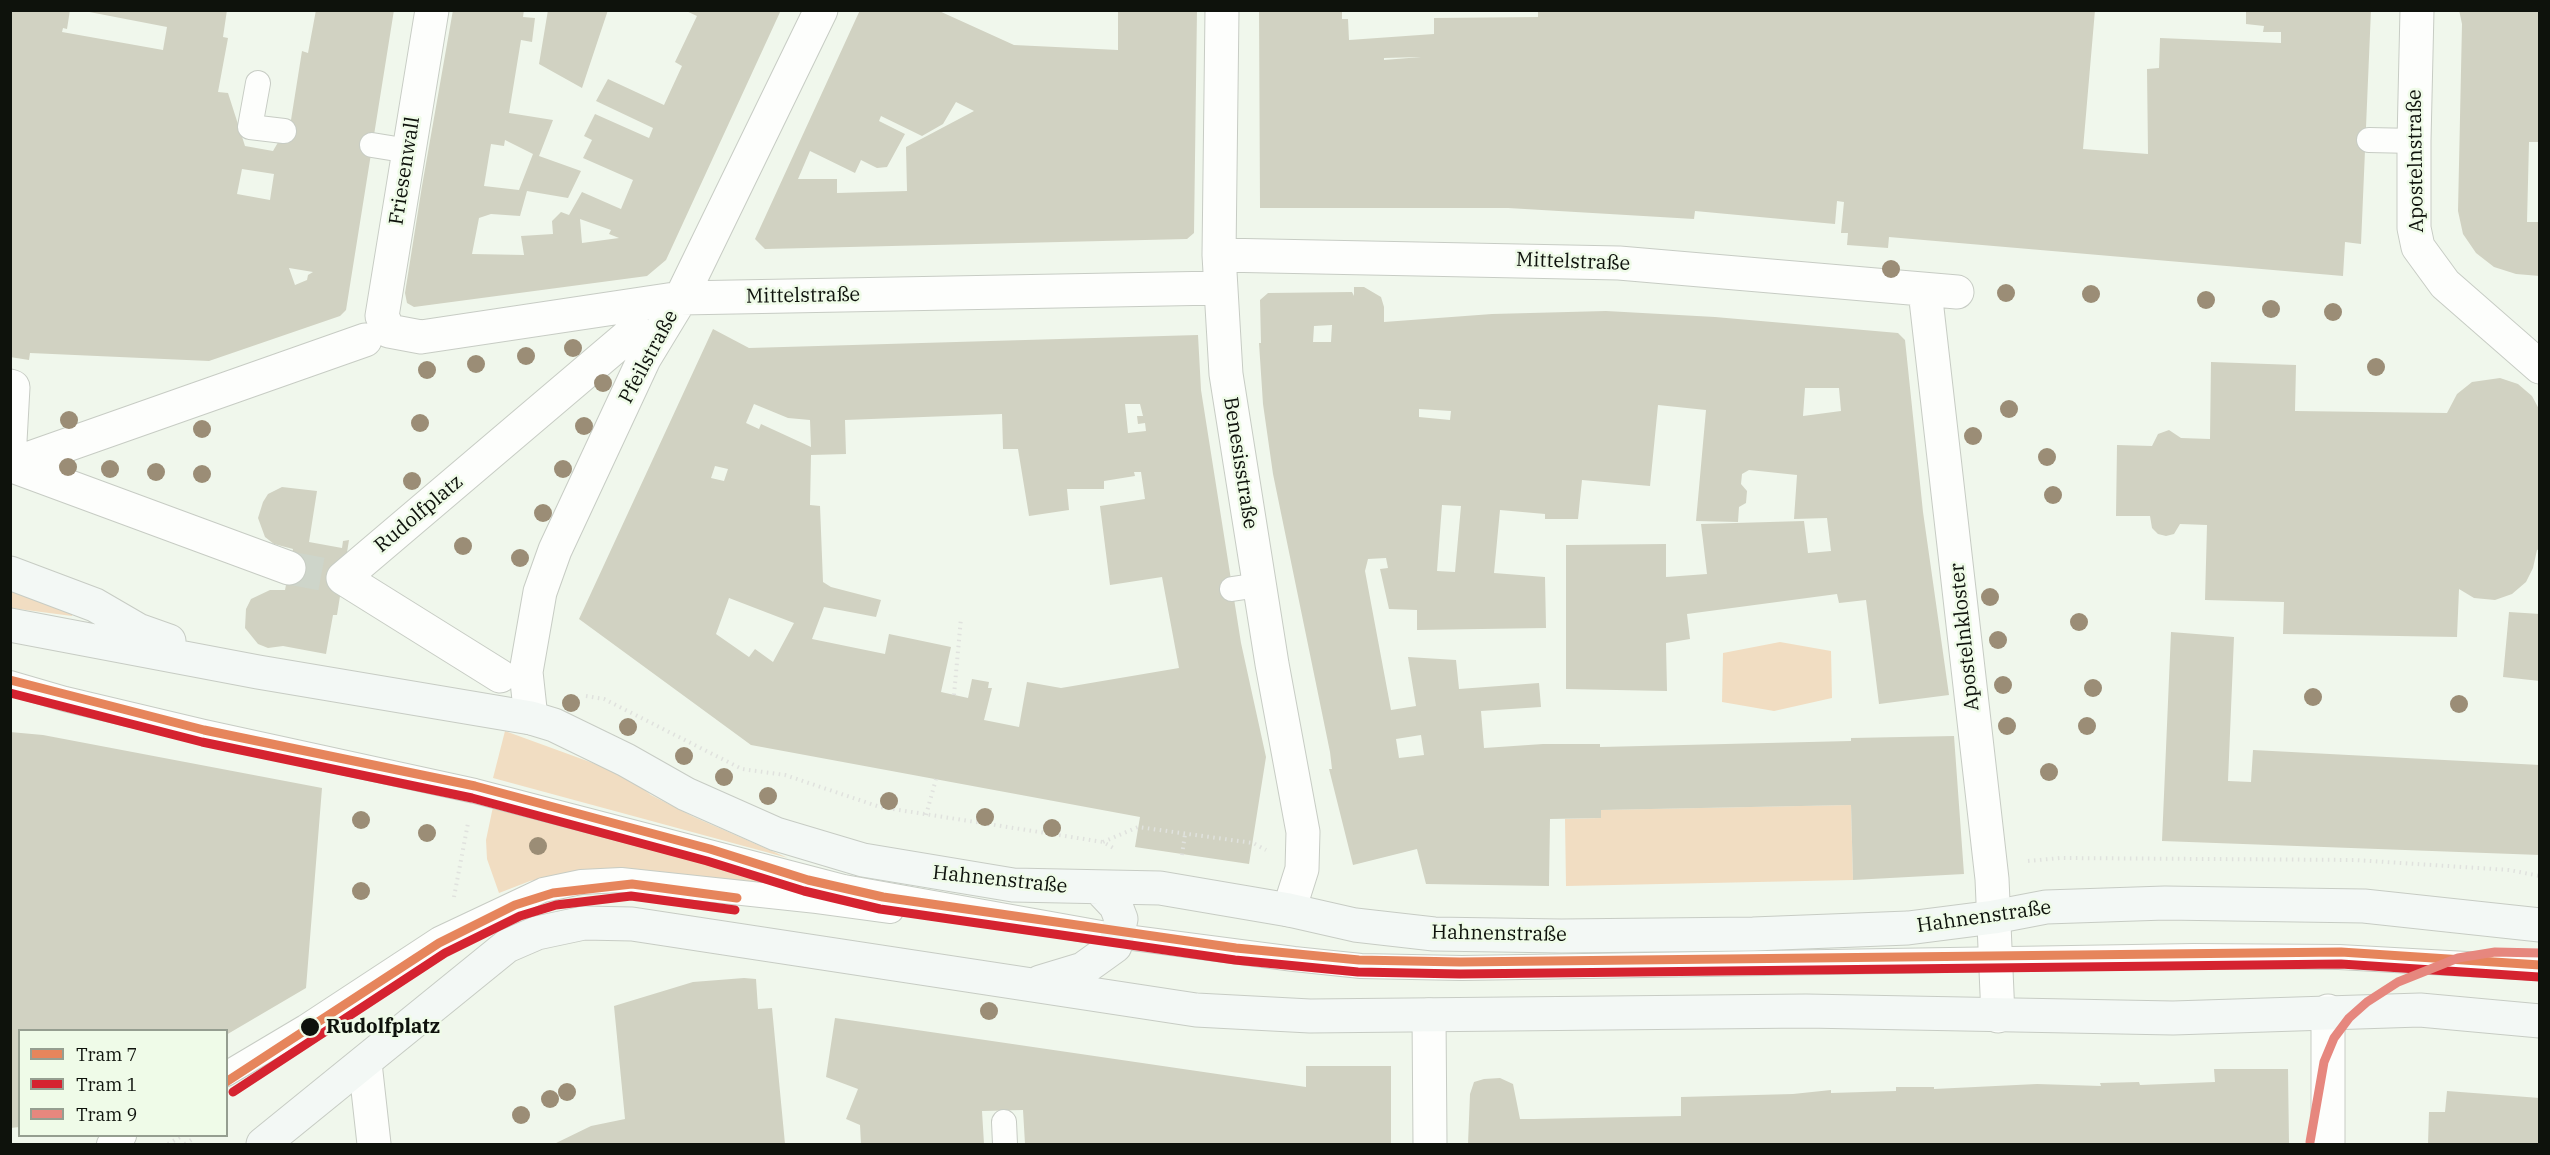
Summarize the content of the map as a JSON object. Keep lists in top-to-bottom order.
{
  "streets": {
    "main road": ["Hahnenstraße"],
    "street": [
      "Apostelnstraße",
      "Friesenwall",
      "Mittelstraße",
      "Pfeilstraße",
      "Benesisstraße",
      "Rudolfplatz",
      "Apostelnkloster"
    ]
  },
  "crossings": [
    ["Friesenwall", "Mittelstraße"],
    ["Mittelstraße", "Pfeilstraße"],
    ["Mittelstraße", "Benesisstraße"],
    ["Mittelstraße", "Apostelnkloster"],
    ["Pfeilstraße", "Rudolfplatz"],
    ["Pfeilstraße", "Hahnenstraße"],
    ["Benesisstraße", "Hahnenstraße"],
    ["Rudolfplatz", "Hahnenstraße"],
    ["Apostelnkloster", "Hahnenstraße"]
  ],
  "places": ["Rudolfplatz"],
  "lines": ["tram line 7", "tram line 1", "tram line 9"],
  "legend": ["Tram 7", "Tram 1", "Tram 9"]
}
